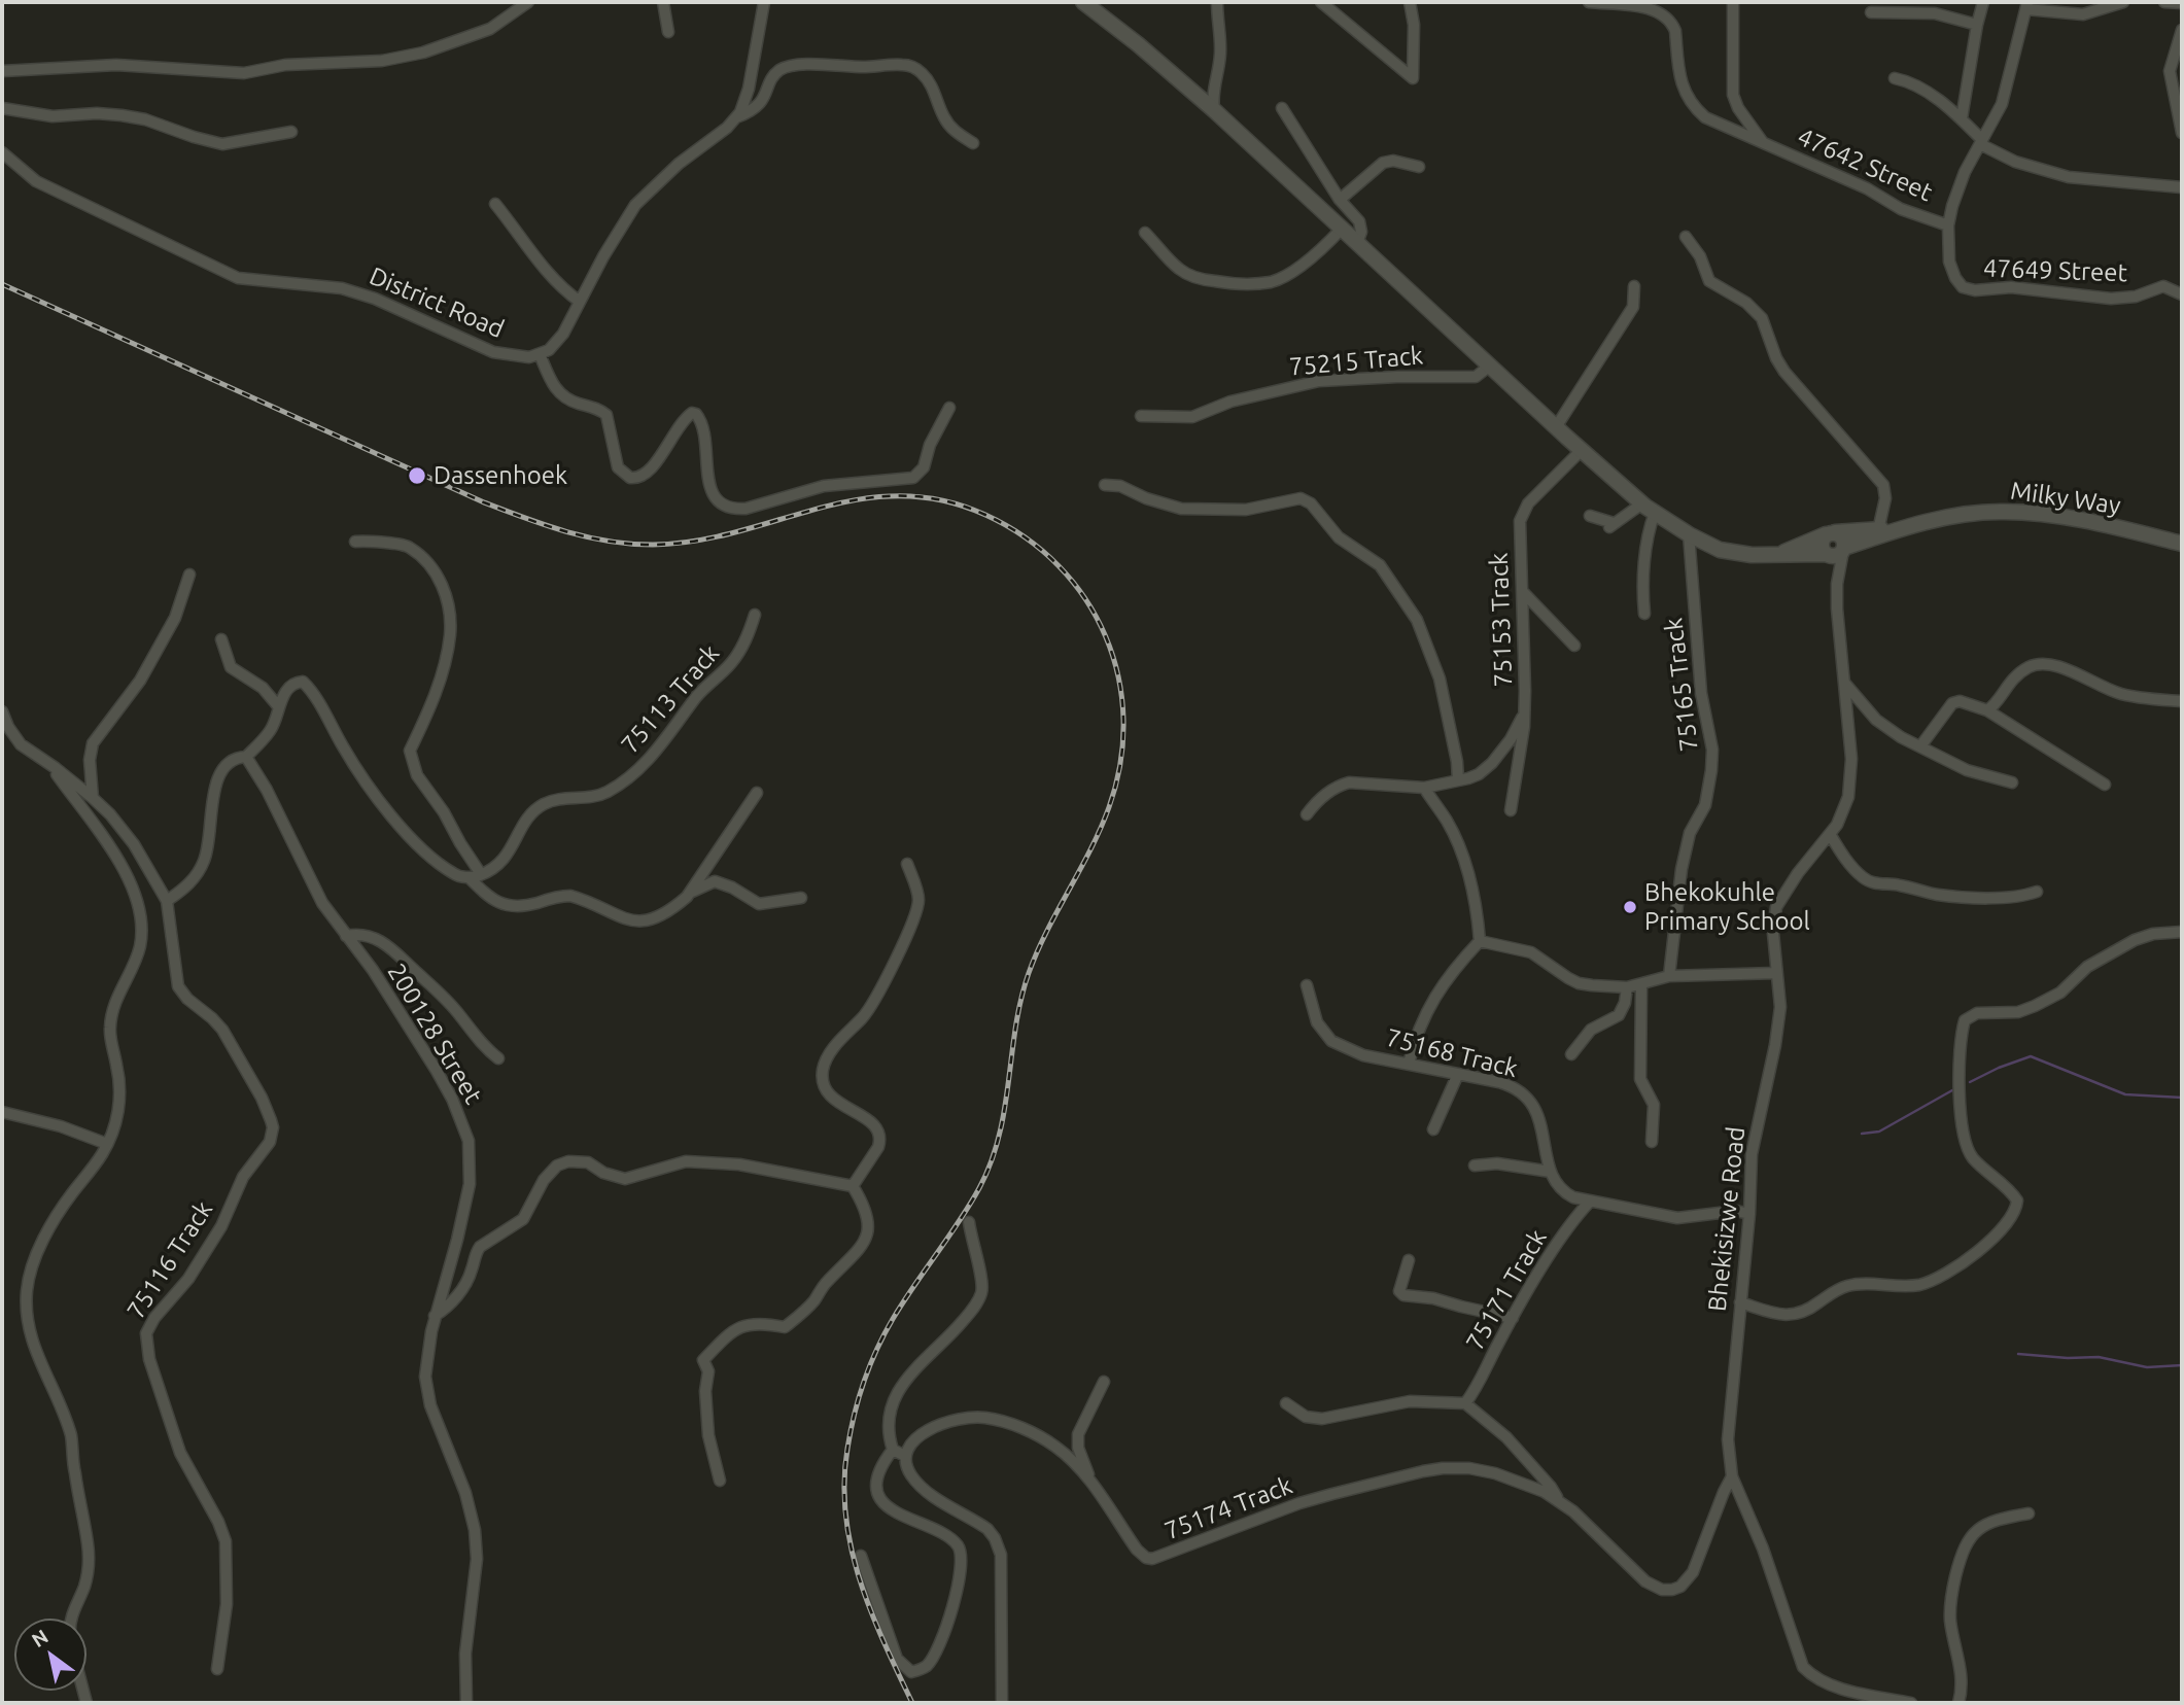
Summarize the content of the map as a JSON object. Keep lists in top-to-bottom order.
{
  "streets": {
    "street": [
      "47642 Street",
      "47649 Street",
      "District Road",
      "75215 Track",
      "Milky Way",
      "75153 Track",
      "75165 Track",
      "75113 Track",
      "200128 Street",
      "75168 Track",
      "Bhekisizwe Road",
      "75116 Track",
      "75171 Track",
      "75174 Track"
    ]
  },
  "crossings": [
    ["47642 Street", "47649 Street"],
    ["75215 Track", "Milky Way"],
    ["Milky Way", "75153 Track"],
    ["Milky Way", "75165 Track"],
    ["Milky Way", "Bhekisizwe Road"],
    ["75168 Track", "Bhekisizwe Road"],
    ["75168 Track", "75171 Track"],
    ["Bhekisizwe Road", "75174 Track"]
  ],
  "places": ["Dassenhoek", "Bhekokuhle Primary School"],
  "north": "top left"
}
